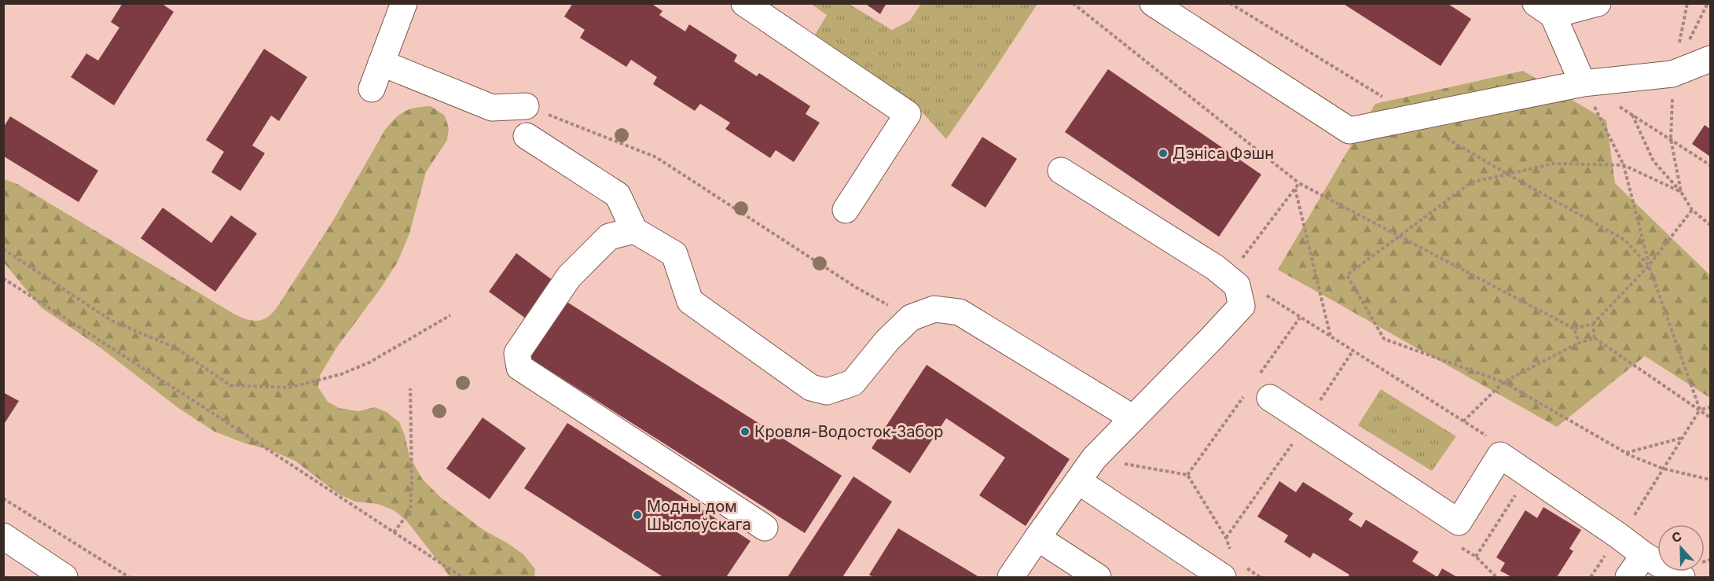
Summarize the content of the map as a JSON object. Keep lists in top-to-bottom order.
{
  "places": ["Дэніса Фэшн", "Кровля-Водосток-Забор", "Модны дом Шыслоўскага"],
  "north": "top"
}
